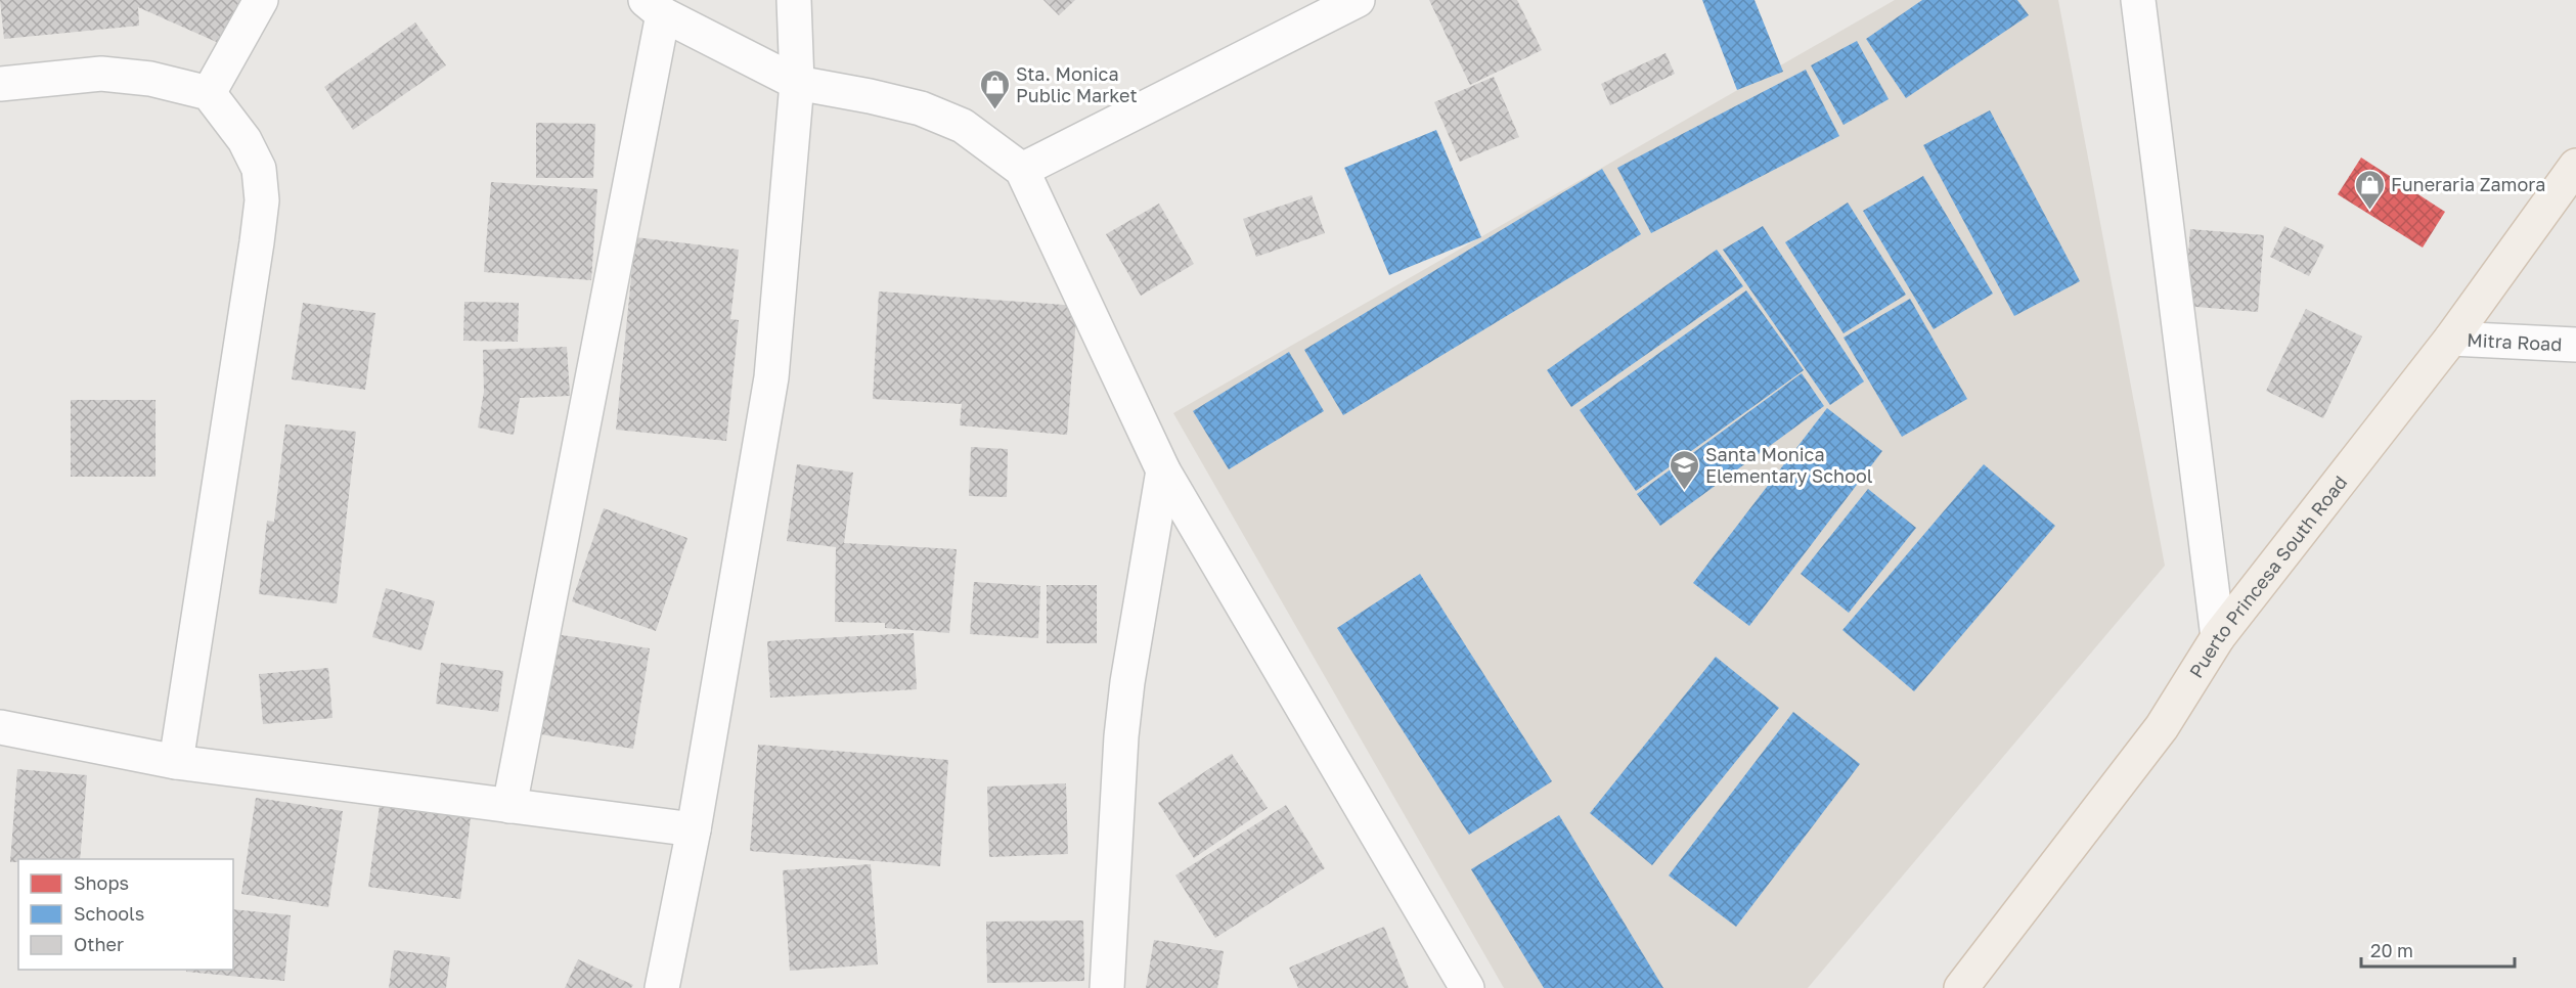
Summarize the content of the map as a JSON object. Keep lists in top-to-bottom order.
{
  "streets": {
    "main road": ["Puerto Princesa South Road"],
    "street": ["Mitra Road"]
  },
  "crossings": [
    ["Mitra Road", "Puerto Princesa South Road"]
  ],
  "places": {
    "shop": ["Sta. Monica Public Market", "Funeraria Zamora"],
    "school or university": ["Santa Monica Elementary School"]
  },
  "legend": ["Shops", "Schools", "Other"],
  "scale_bar": "20 m"
}
